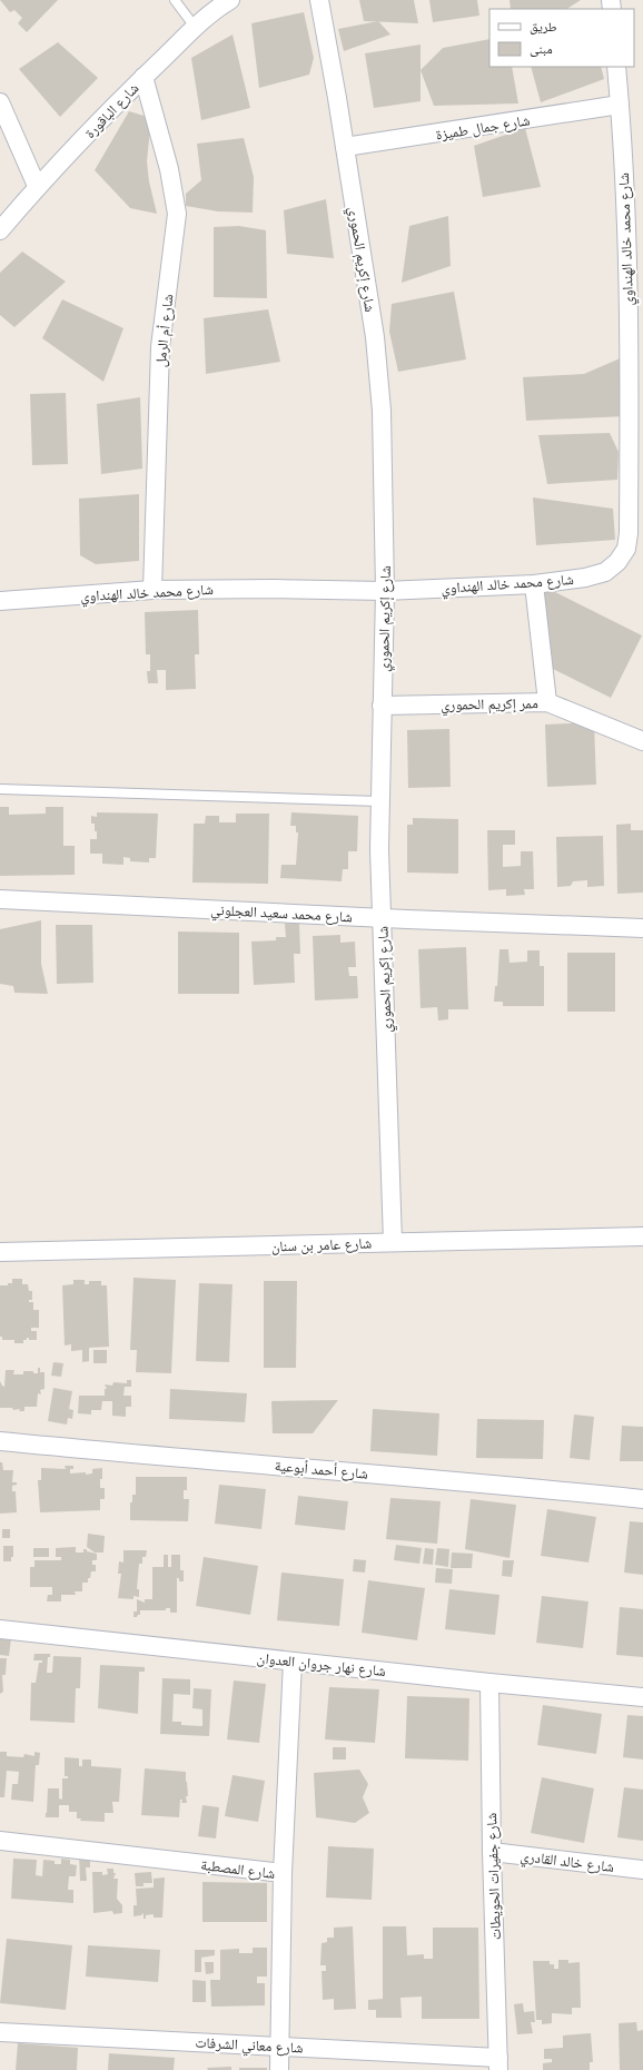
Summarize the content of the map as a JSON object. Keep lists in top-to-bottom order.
{
  "streets": {
    "street": [
      "شارع الباقورة",
      "شارع جمال طميزة",
      "شارع محمد خالد الهنداوي",
      "شارع إكريم الحموري",
      "شارع أم الرمل",
      "ممر إكريم الحموري",
      "شارع محمد سعيد العجلوني",
      "شارع عامر بن سنان",
      "شارع أحمد أبوعية",
      "شارع نهار جروان العدوان",
      "شارع خالد القادري",
      "شارع المصطبة",
      "شارع جفيرات الحويطات",
      "شارع معاني الشرفات"
    ]
  },
  "crossings": [
    ["شارع الباقورة", "شارع أم الرمل"],
    ["شارع جمال طميزة", "شارع محمد خالد الهنداوي"],
    ["شارع جمال طميزة", "شارع إكريم الحموري"],
    ["شارع محمد خالد الهنداوي", "شارع إكريم الحموري"],
    ["شارع محمد خالد الهنداوي", "شارع أم الرمل"],
    ["شارع إكريم الحموري", "ممر إكريم الحموري"],
    ["شارع إكريم الحموري", "شارع محمد سعيد العجلوني"],
    ["شارع إكريم الحموري", "شارع عامر بن سنان"],
    ["شارع نهار جروان العدوان", "شارع جفيرات الحويطات"],
    ["شارع خالد القادري", "شارع جفيرات الحويطات"],
    ["شارع المصطبة", "شارع معاني الشرفات"],
    ["شارع جفيرات الحويطات", "شارع معاني الشرفات"]
  ],
  "legend": ["طريق", "مبنى"]
}
